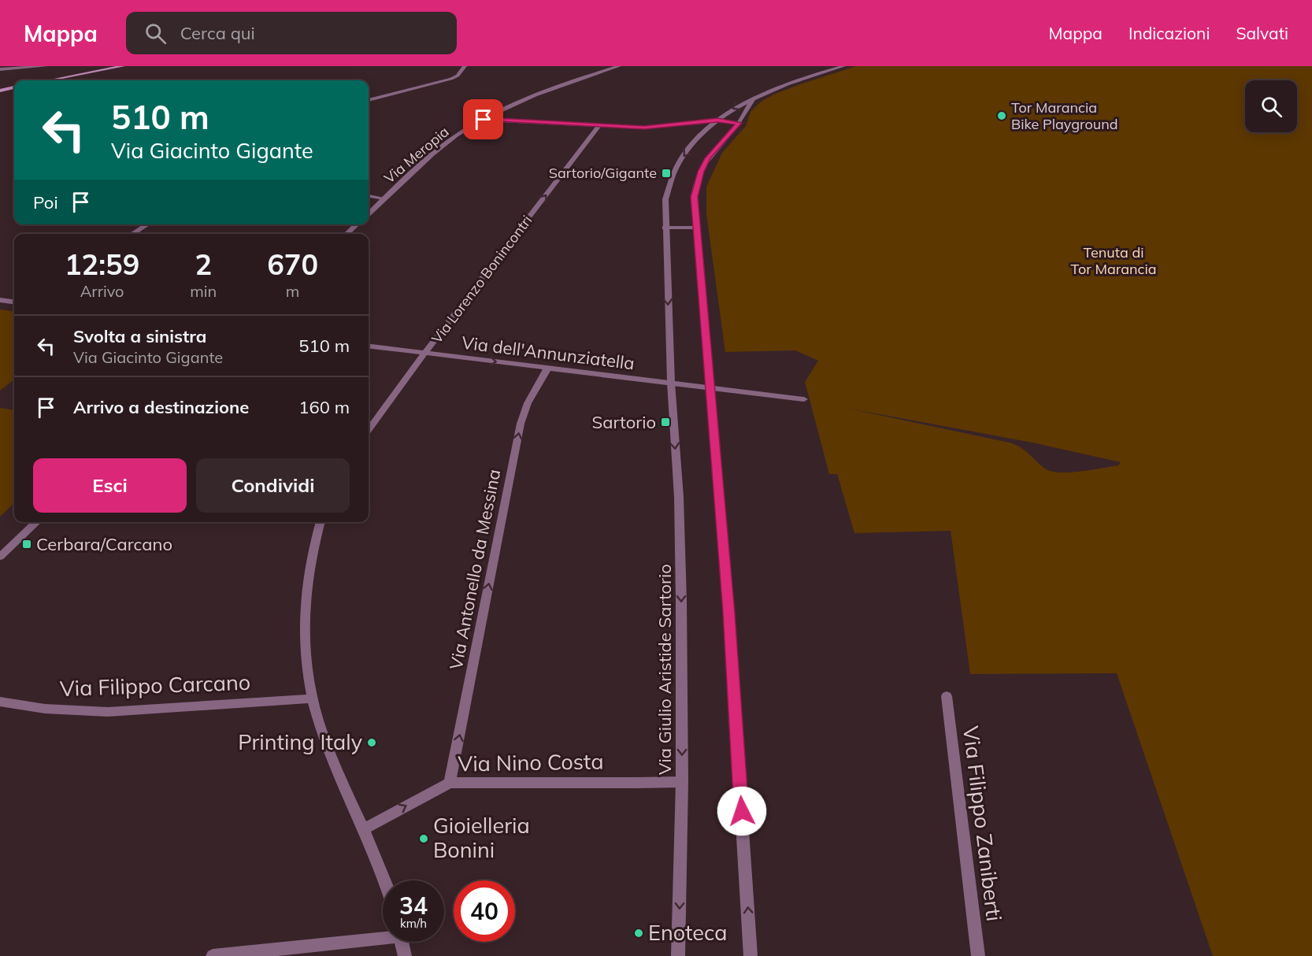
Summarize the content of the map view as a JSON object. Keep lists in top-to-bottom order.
{
  "streets": {
    "street": [
      "Via Meropia",
      "Via Lorenzo Bonincontri",
      "Via dell'Annunziatella",
      "Via Antonello da Messina",
      "Via Giulio Aristide Sartorio",
      "Via Filippo Carcano",
      "Via Nino Costa",
      "Via Filippo Zaniberti"
    ]
  },
  "crossings": [
    ["Via Lorenzo Bonincontri", "Via dell'Annunziatella"],
    ["Via dell'Annunziatella", "Via Antonello da Messina"],
    ["Via dell'Annunziatella", "Via Giulio Aristide Sartorio"],
    ["Via Antonello da Messina", "Via Nino Costa"],
    ["Via Giulio Aristide Sartorio", "Via Nino Costa"]
  ],
  "one_way": ["Via Lorenzo Bonincontri", "Via dell'Annunziatella", "Via Antonello da Messina"],
  "parks": ["Tenuta di Tor Marancia"],
  "places": {
    "other": [
      "Tor Marancia Bike Playground",
      "Printing Italy",
      "Gioielleria Bonini",
      "Enoteca"
    ],
    "transit": ["Sartorio/Gigante", "Sartorio", "Cerbara/Carcano"]
  },
  "page": {
    "header": "Mappa",
    "search": "Cerca qui",
    "nav": ["Mappa", "Indicazioni", "Salvati"],
    "turn": ["510 m", "Via Giacinto Gigante"],
    "then": "Poi",
    "eta": [
      "12:59",
      "Arrivo",
      "2",
      "min",
      "670",
      "m"
    ],
    "list": [
      {
        "name": "Svolta a sinistra",
        "note": "Via Giacinto Gigante",
        "value": "510 m"
      },
      {
        "name": "Arrivo a destinazione",
        "value": "160 m"
      }
    ],
    "buttons": ["Esci", "Condividi"],
    "speed": "34 km/h",
    "limit": "40"
  }
}
